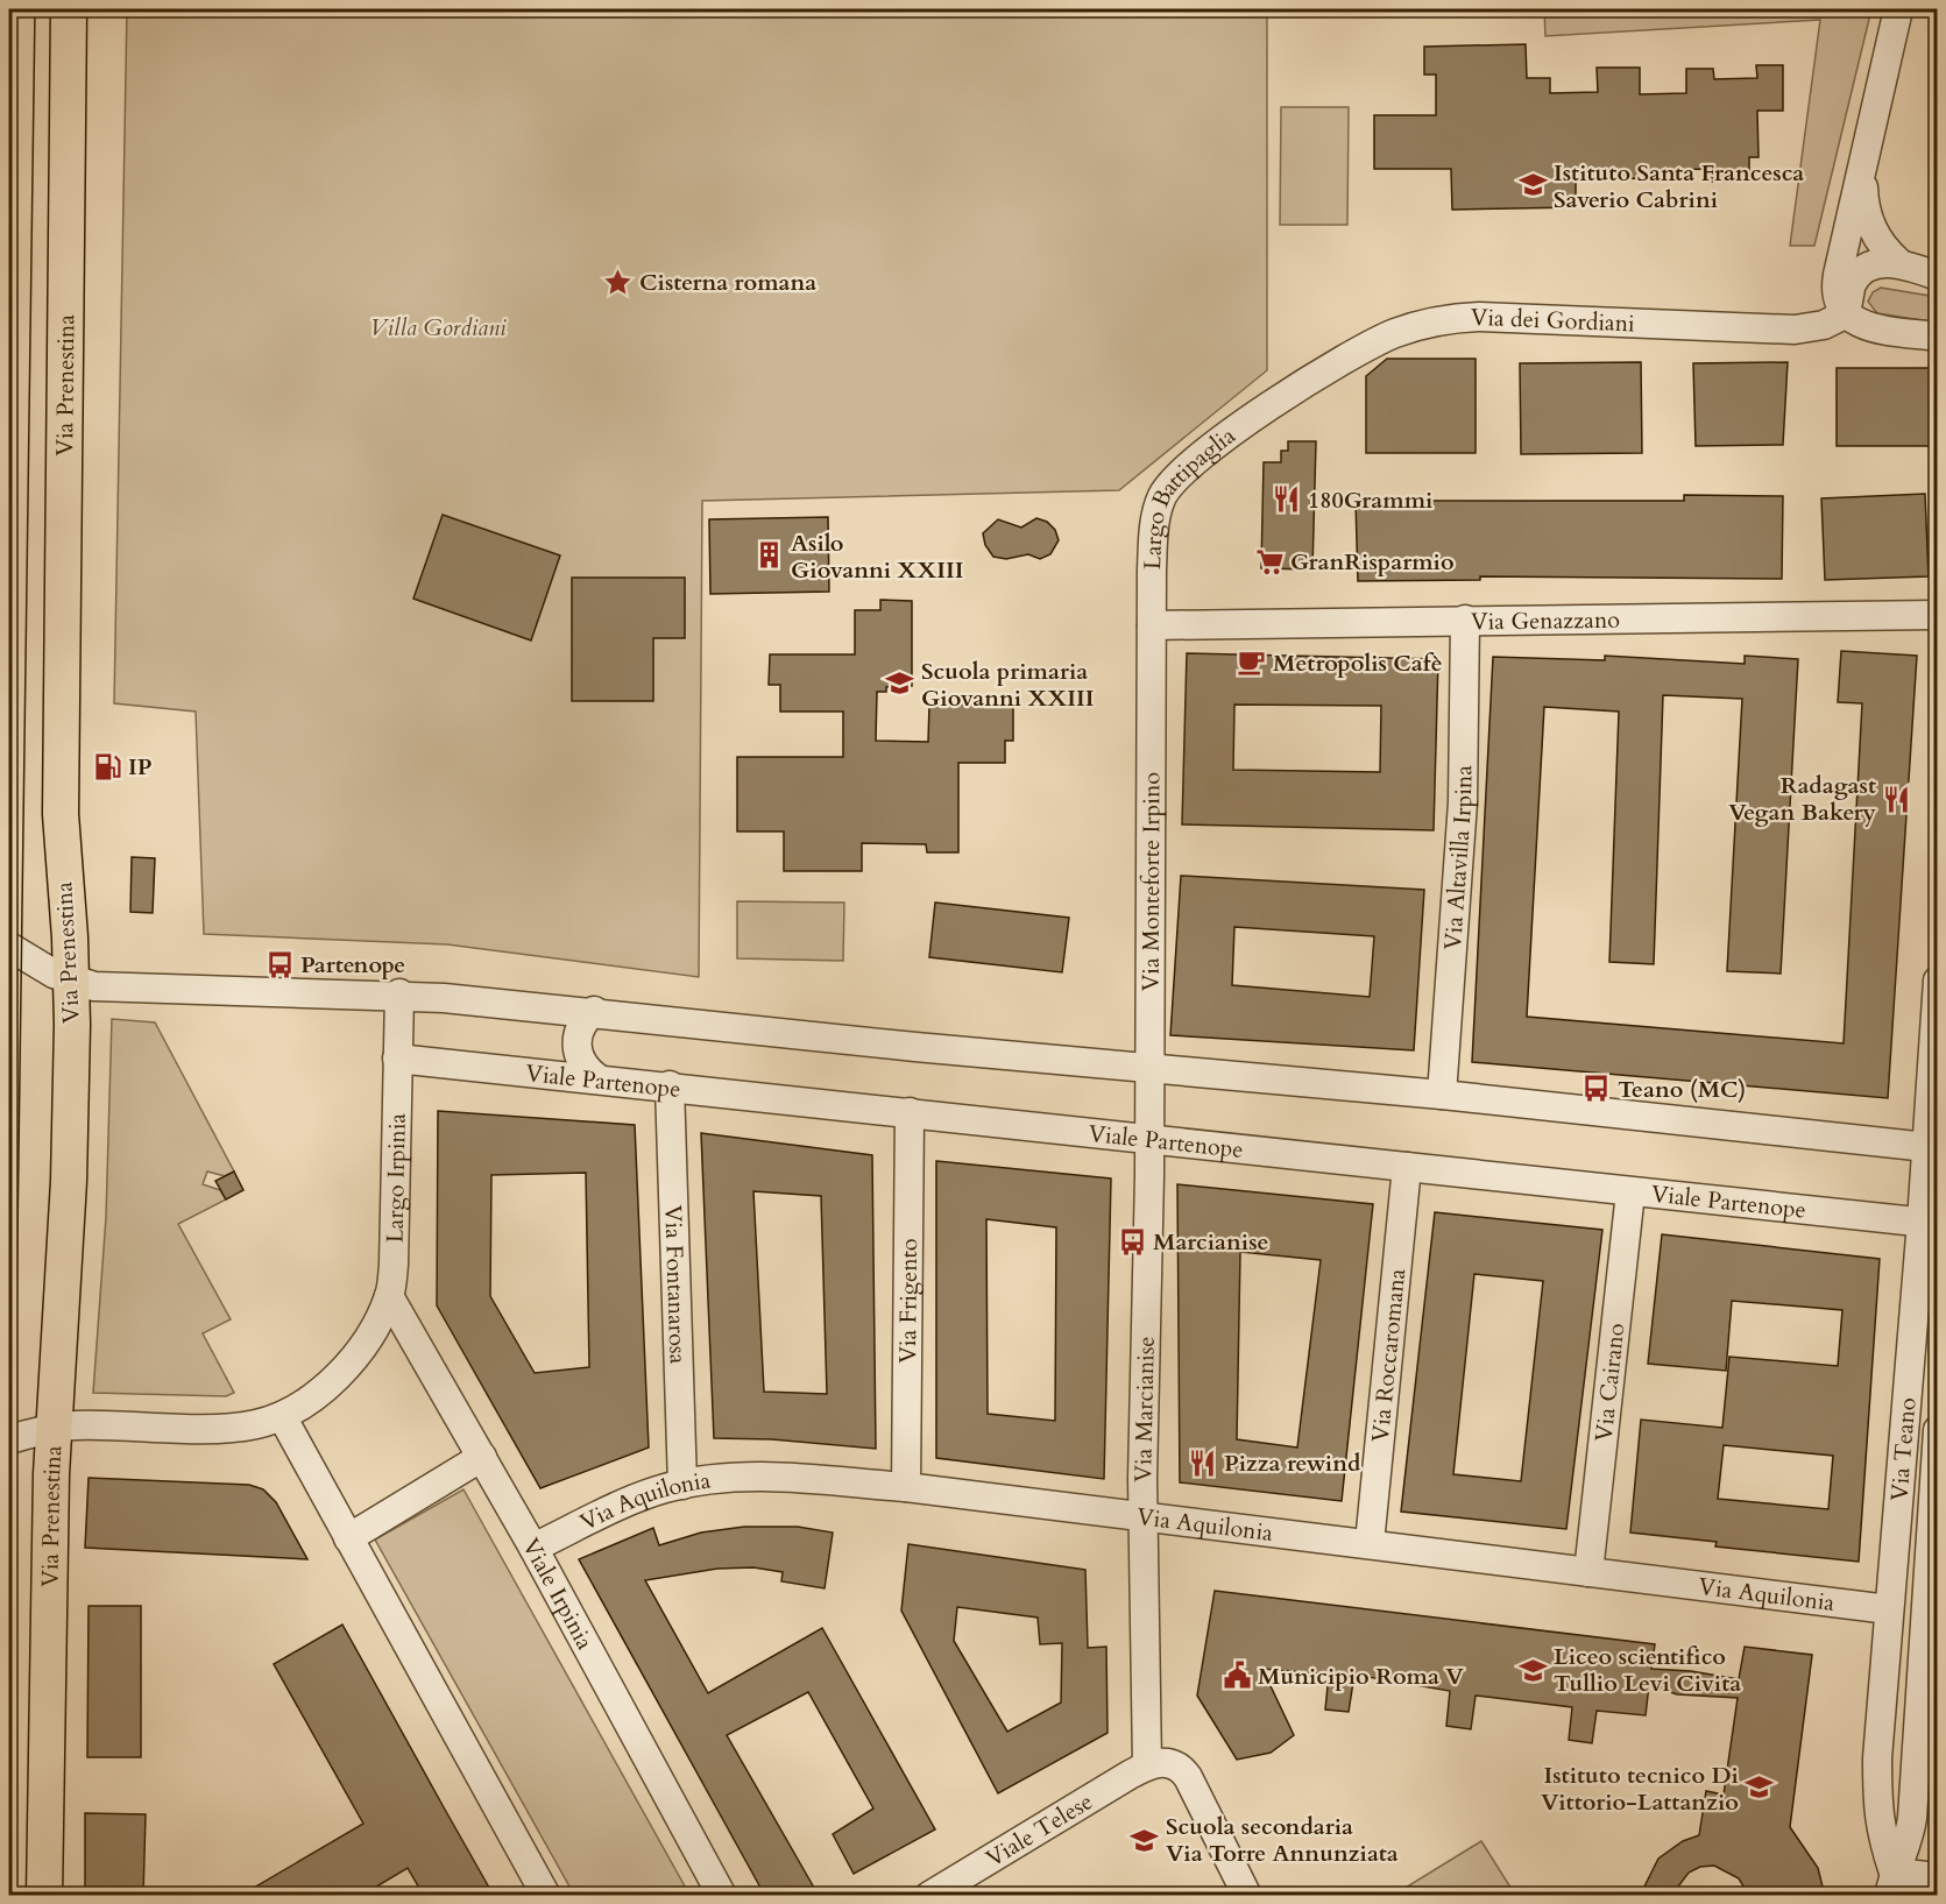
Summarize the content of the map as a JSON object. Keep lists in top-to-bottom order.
{
  "streets": {
    "main road": ["Via Prenestina"],
    "street": [
      "Via dei Gordiani",
      "Largo Battipaglia",
      "Via Genazzano",
      "Via Altavilla Irpina",
      "Via Monteforte Irpino",
      "Viale Partenope",
      "Largo Irpinia",
      "Via Fontanarosa",
      "Via Frigento",
      "Via Roccaromana",
      "Via Cairano",
      "Via Marcianise",
      "Via Teano",
      "Via Aquilonia",
      "Viale Irpinia",
      "Viale Telese"
    ]
  },
  "crossings": [
    ["Via dei Gordiani", "Largo Battipaglia"],
    ["Via Prenestina", "Largo Irpinia"],
    ["Largo Battipaglia", "Via Genazzano"],
    ["Largo Battipaglia", "Via Monteforte Irpino"],
    ["Via Genazzano", "Via Altavilla Irpina"],
    ["Via Genazzano", "Via Monteforte Irpino"],
    ["Via Monteforte Irpino", "Viale Partenope"],
    ["Via Monteforte Irpino", "Via Marcianise"],
    ["Viale Partenope", "Largo Irpinia"],
    ["Viale Partenope", "Via Fontanarosa"],
    ["Viale Partenope", "Via Frigento"],
    ["Viale Partenope", "Via Roccaromana"],
    ["Viale Partenope", "Via Cairano"],
    ["Viale Partenope", "Via Marcianise"],
    ["Viale Partenope", "Via Teano"],
    ["Largo Irpinia", "Viale Irpinia"],
    ["Via Fontanarosa", "Via Aquilonia"],
    ["Via Frigento", "Via Aquilonia"],
    ["Via Roccaromana", "Via Aquilonia"],
    ["Via Cairano", "Via Aquilonia"],
    ["Via Marcianise", "Via Aquilonia"],
    ["Via Marcianise", "Viale Telese"],
    ["Via Teano", "Via Aquilonia"],
    ["Via Aquilonia", "Viale Irpinia"]
  ],
  "parks": ["Villa Gordiani"],
  "places": {
    "school or university": [
      "Istituto Santa Francesca Saverio Cabrini",
      "Scuola primaria Giovanni XXIII",
      "Liceo scientifico Tullio Levi Civita",
      "Istituto tecnico Di Vittorio-Lattanzio",
      "Scuola secondaria Via Torre Annunziata"
    ],
    "place": ["Cisterna romana"],
    "restaurant": ["180Grammi", "Radagast Vegan Bakery", "Pizza rewind"],
    "building": ["Asilo Giovanni XXIII"],
    "supermarket": ["GranRisparmio"],
    "cafe": ["Metropolis Cafè"],
    "fuel station": ["IP"],
    "bus stop": ["Partenope", "Teano (MC)", "Marcianise"],
    "public building": ["Municipio Roma V"]
  }
}
